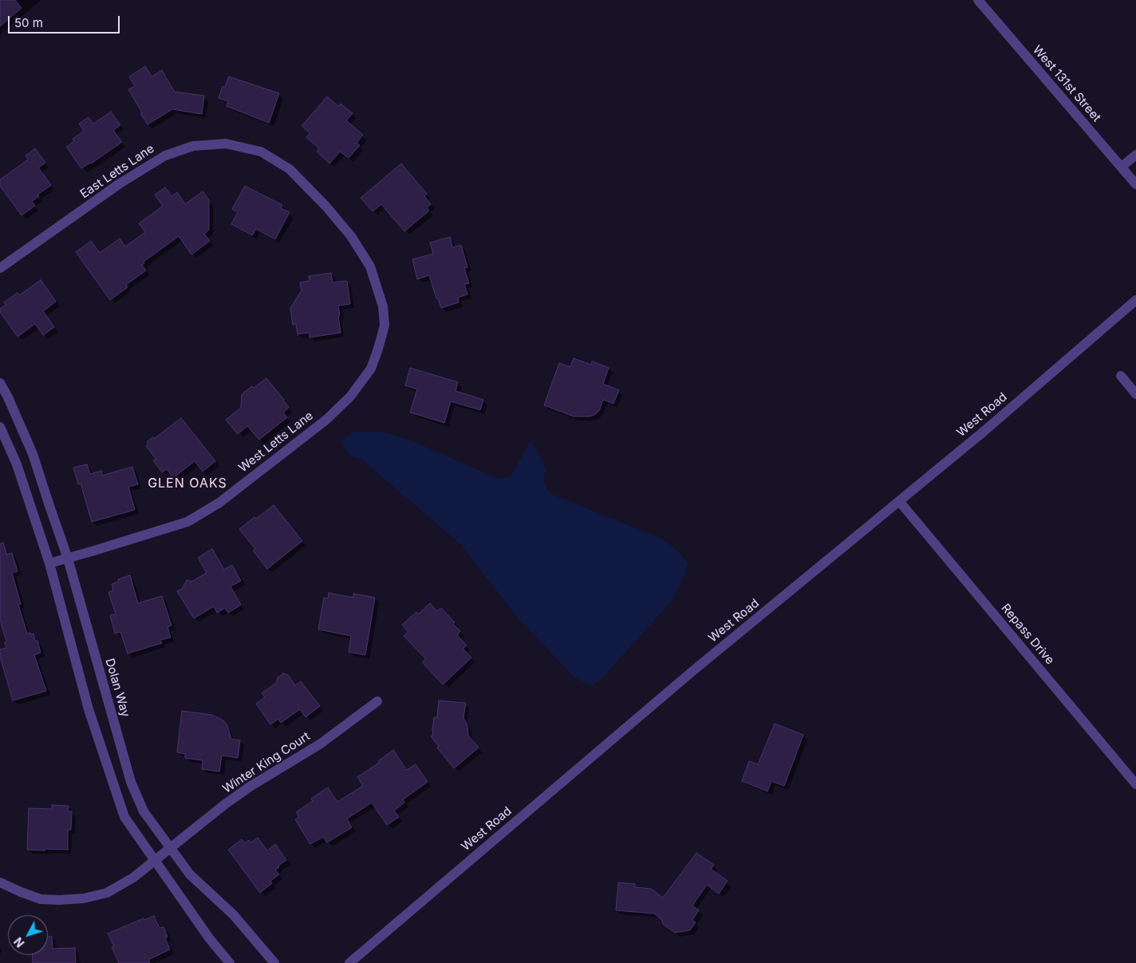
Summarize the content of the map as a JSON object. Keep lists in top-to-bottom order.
{
  "streets": {
    "street": [
      "West 131st Street",
      "East Letts Lane",
      "West Road",
      "West Letts Lane",
      "Repass Drive",
      "Dolan Way",
      "Winter King Court"
    ]
  },
  "crossings": [
    ["East Letts Lane", "West Letts Lane"],
    ["West Road", "Repass Drive"],
    ["West Letts Lane", "Dolan Way"],
    ["Dolan Way", "Winter King Court"]
  ],
  "districts": ["GLEN OAKS"],
  "scale_bar": "50 m",
  "north": "bottom left"
}
